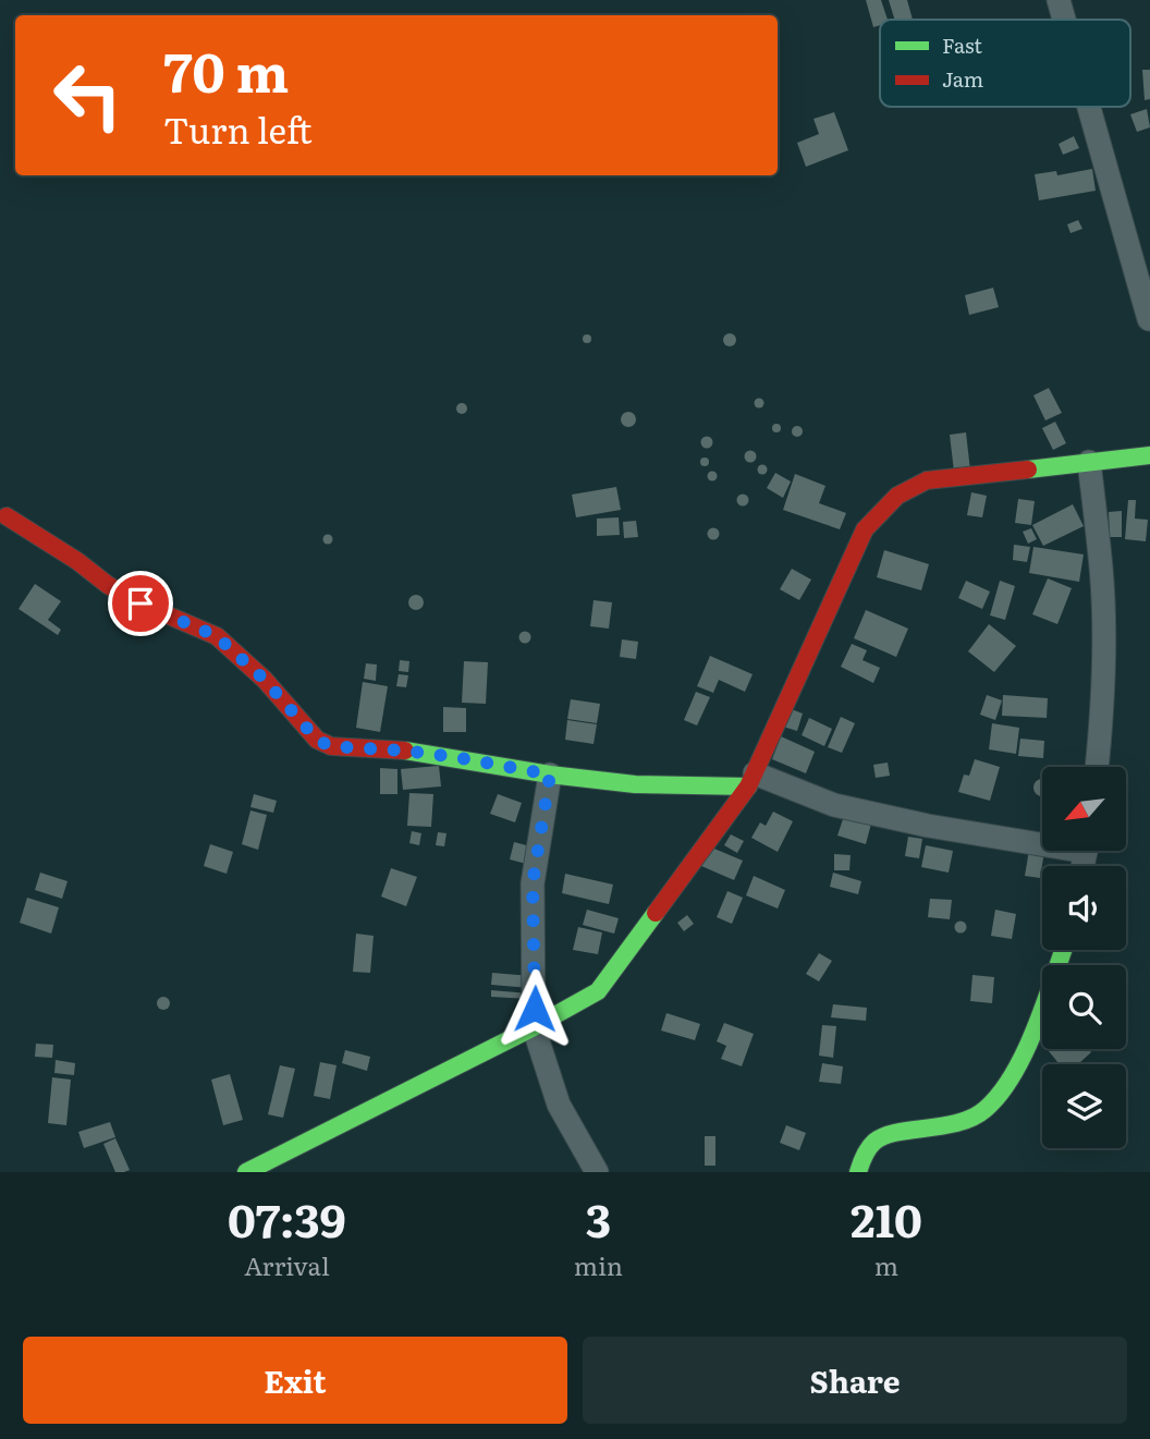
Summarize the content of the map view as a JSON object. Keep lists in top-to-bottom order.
{
  "legend": ["Fast", "Jam"],
  "north": "bottom left",
  "page": {
    "turn": ["70 m", "Turn left"],
    "eta": [
      "07:39",
      "Arrival",
      "3",
      "min",
      "210",
      "m"
    ],
    "buttons": ["Exit", "Share"]
  }
}
